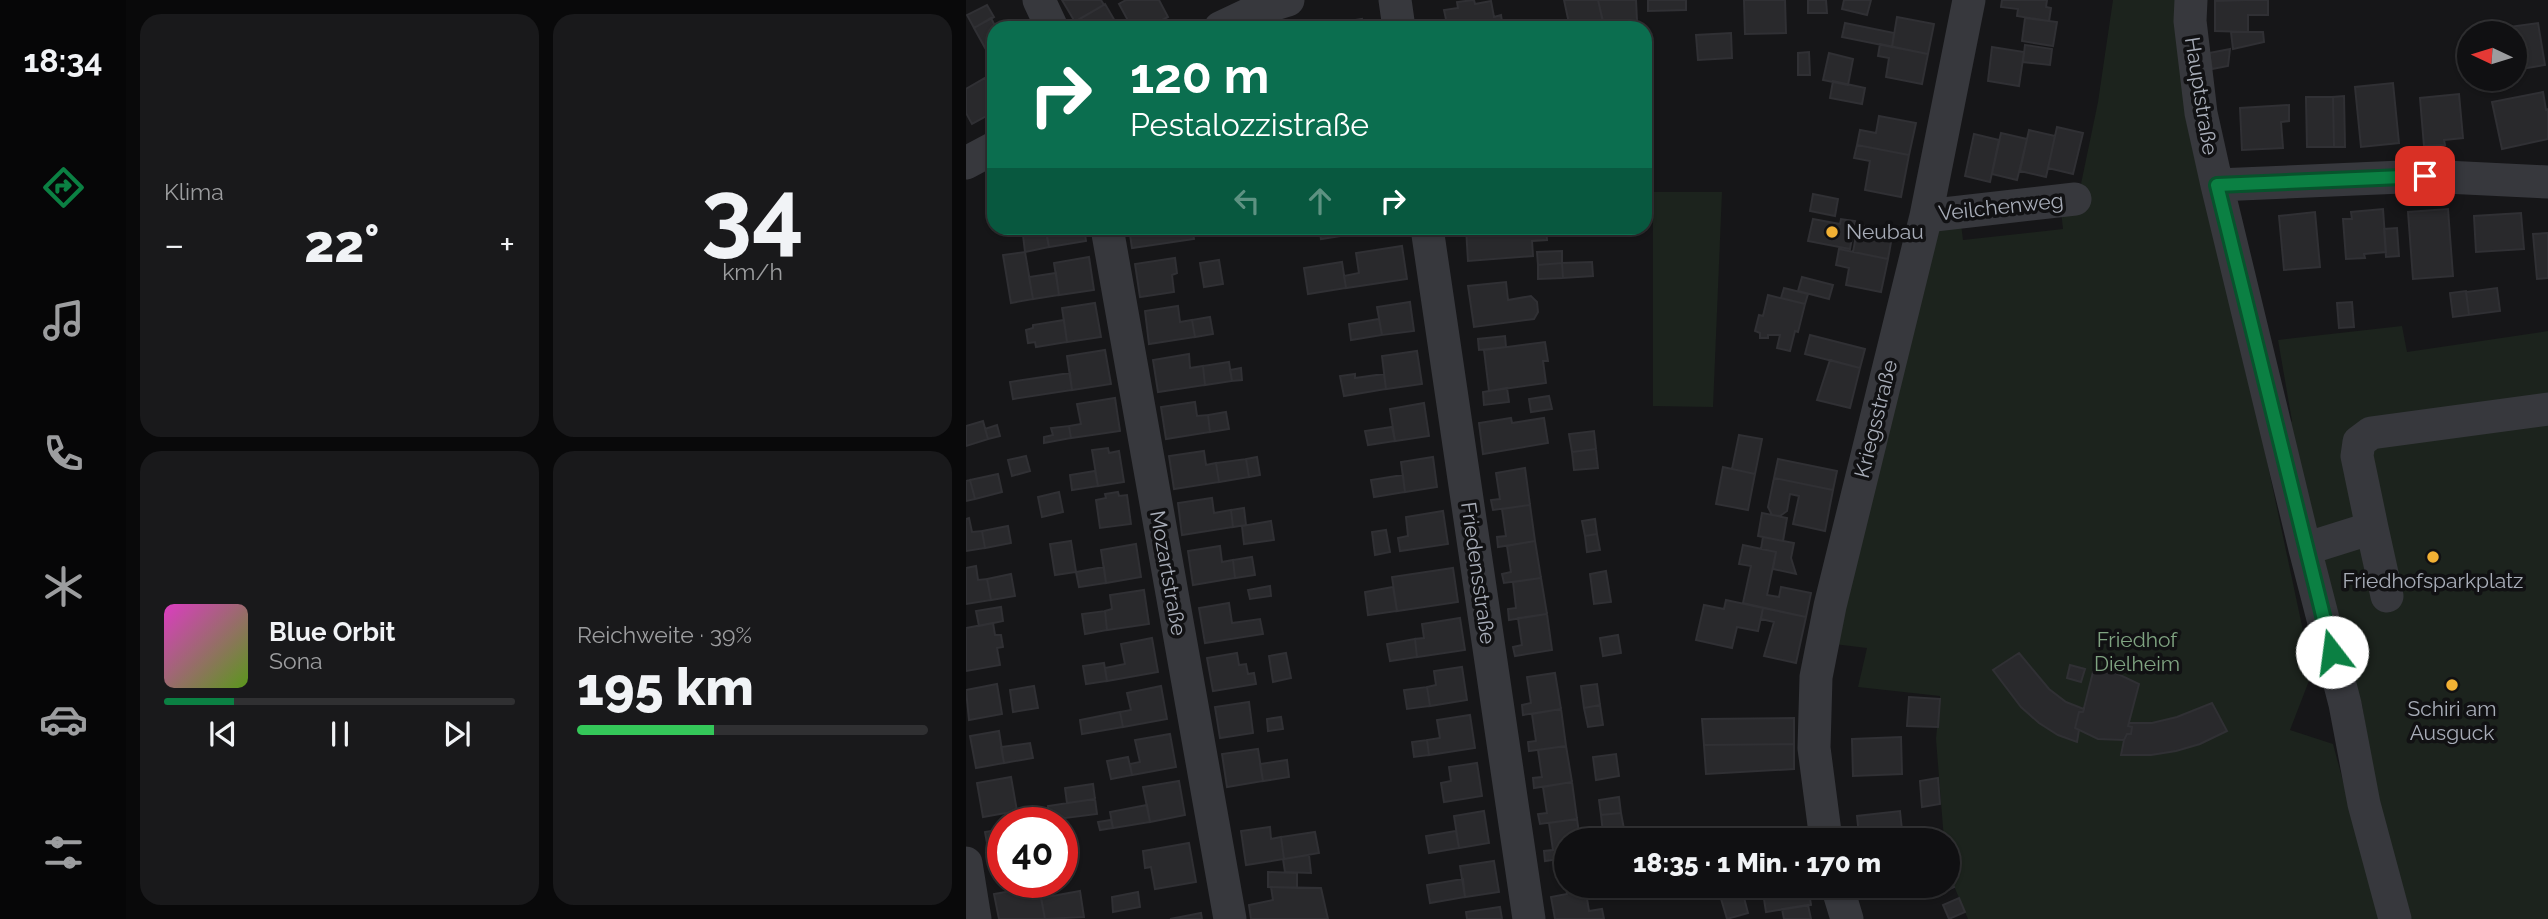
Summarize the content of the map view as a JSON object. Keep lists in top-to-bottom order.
{
  "streets": {
    "street": [
      "Hauptstraße",
      "Veilchenweg",
      "Kriegsstraße",
      "Mozartstraße",
      "Friedensstraße"
    ]
  },
  "crossings": [
    ["Veilchenweg", "Kriegsstraße"]
  ],
  "parks": ["Friedhof Dielheim"],
  "places": ["Neubau", "Friedhofsparkplatz", "Schiri am Ausguck"],
  "north": "left",
  "page": {
    "tabs": "18:34",
    "tile": [
      "Klima",
      ["34", "km/h"],
      ["Reichweite · 39%", "195 km"]
    ],
    "turn": ["120 m", "Pestalozzistraße"],
    "heat": ["−", "22°", "+"],
    "song": ["Blue Orbit", "Sona"],
    "limit": "40",
    "trip": "18:35 · 1 Min. · 170 m"
  }
}
